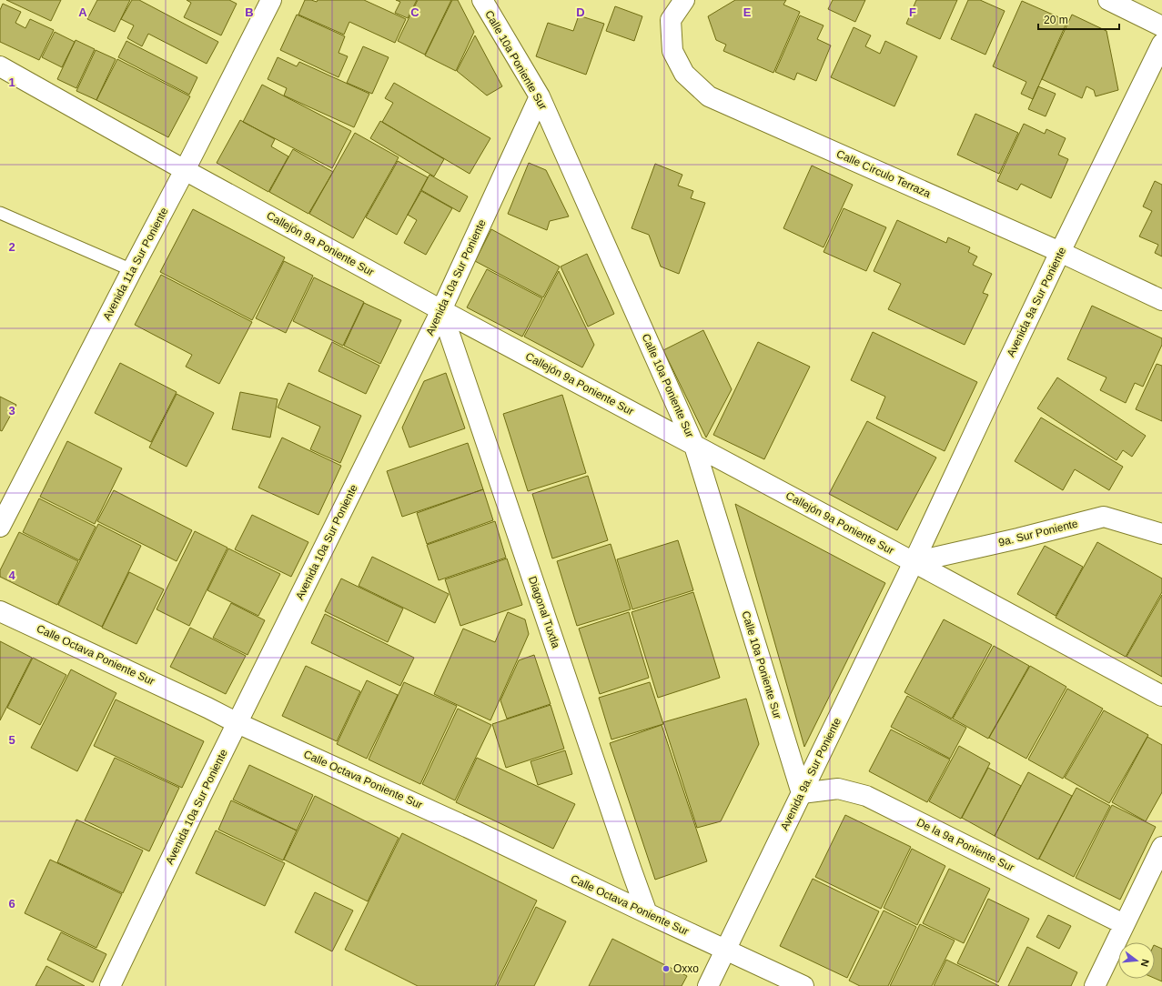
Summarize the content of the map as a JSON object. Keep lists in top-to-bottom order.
{
  "streets": {
    "street": [
      "Calle 10a Poniente Sur",
      "Calle Círculo Terraza",
      "Callejón 9a Poniente Sur",
      "Avenida 11a Sur Poniente",
      "Avenida 10a Sur Poniente",
      "Avenida 9a Sur Poniente",
      "9a. Sur Poniente",
      "Diagonal Tuxtla",
      "Calle Octava Poniente Sur",
      "Avenida 9a. Sur Poniente",
      "De la 9a Poniente Sur"
    ]
  },
  "crossings": [
    ["Calle 10a Poniente Sur", "Callejón 9a Poniente Sur"],
    ["Calle 10a Poniente Sur", "Avenida 10a Sur Poniente"],
    ["Calle 10a Poniente Sur", "Avenida 9a. Sur Poniente"],
    ["Calle 10a Poniente Sur", "De la 9a Poniente Sur"],
    ["Calle Círculo Terraza", "Avenida 9a Sur Poniente"],
    ["Callejón 9a Poniente Sur", "Avenida 11a Sur Poniente"],
    ["Callejón 9a Poniente Sur", "Avenida 10a Sur Poniente"],
    ["Callejón 9a Poniente Sur", "Avenida 9a Sur Poniente"],
    ["Callejón 9a Poniente Sur", "9a. Sur Poniente"],
    ["Callejón 9a Poniente Sur", "Diagonal Tuxtla"],
    ["Callejón 9a Poniente Sur", "Avenida 9a. Sur Poniente"],
    ["Avenida 10a Sur Poniente", "Diagonal Tuxtla"],
    ["Avenida 10a Sur Poniente", "Calle Octava Poniente Sur"],
    ["Avenida 9a Sur Poniente", "9a. Sur Poniente"],
    ["Avenida 9a Sur Poniente", "Avenida 9a. Sur Poniente"],
    ["9a. Sur Poniente", "Avenida 9a. Sur Poniente"],
    ["Diagonal Tuxtla", "Calle Octava Poniente Sur"],
    ["Calle Octava Poniente Sur", "Avenida 9a. Sur Poniente"],
    ["Avenida 9a. Sur Poniente", "De la 9a Poniente Sur"]
  ],
  "places": ["Oxxo"],
  "scale_bar": "20 m",
  "north": "right",
  "grid": {
    "columns": [
      "A",
      "B",
      "C",
      "D",
      "E",
      "F"
    ],
    "rows": [
      "1",
      "2",
      "3",
      "4",
      "5",
      "6"
    ]
  }
}
